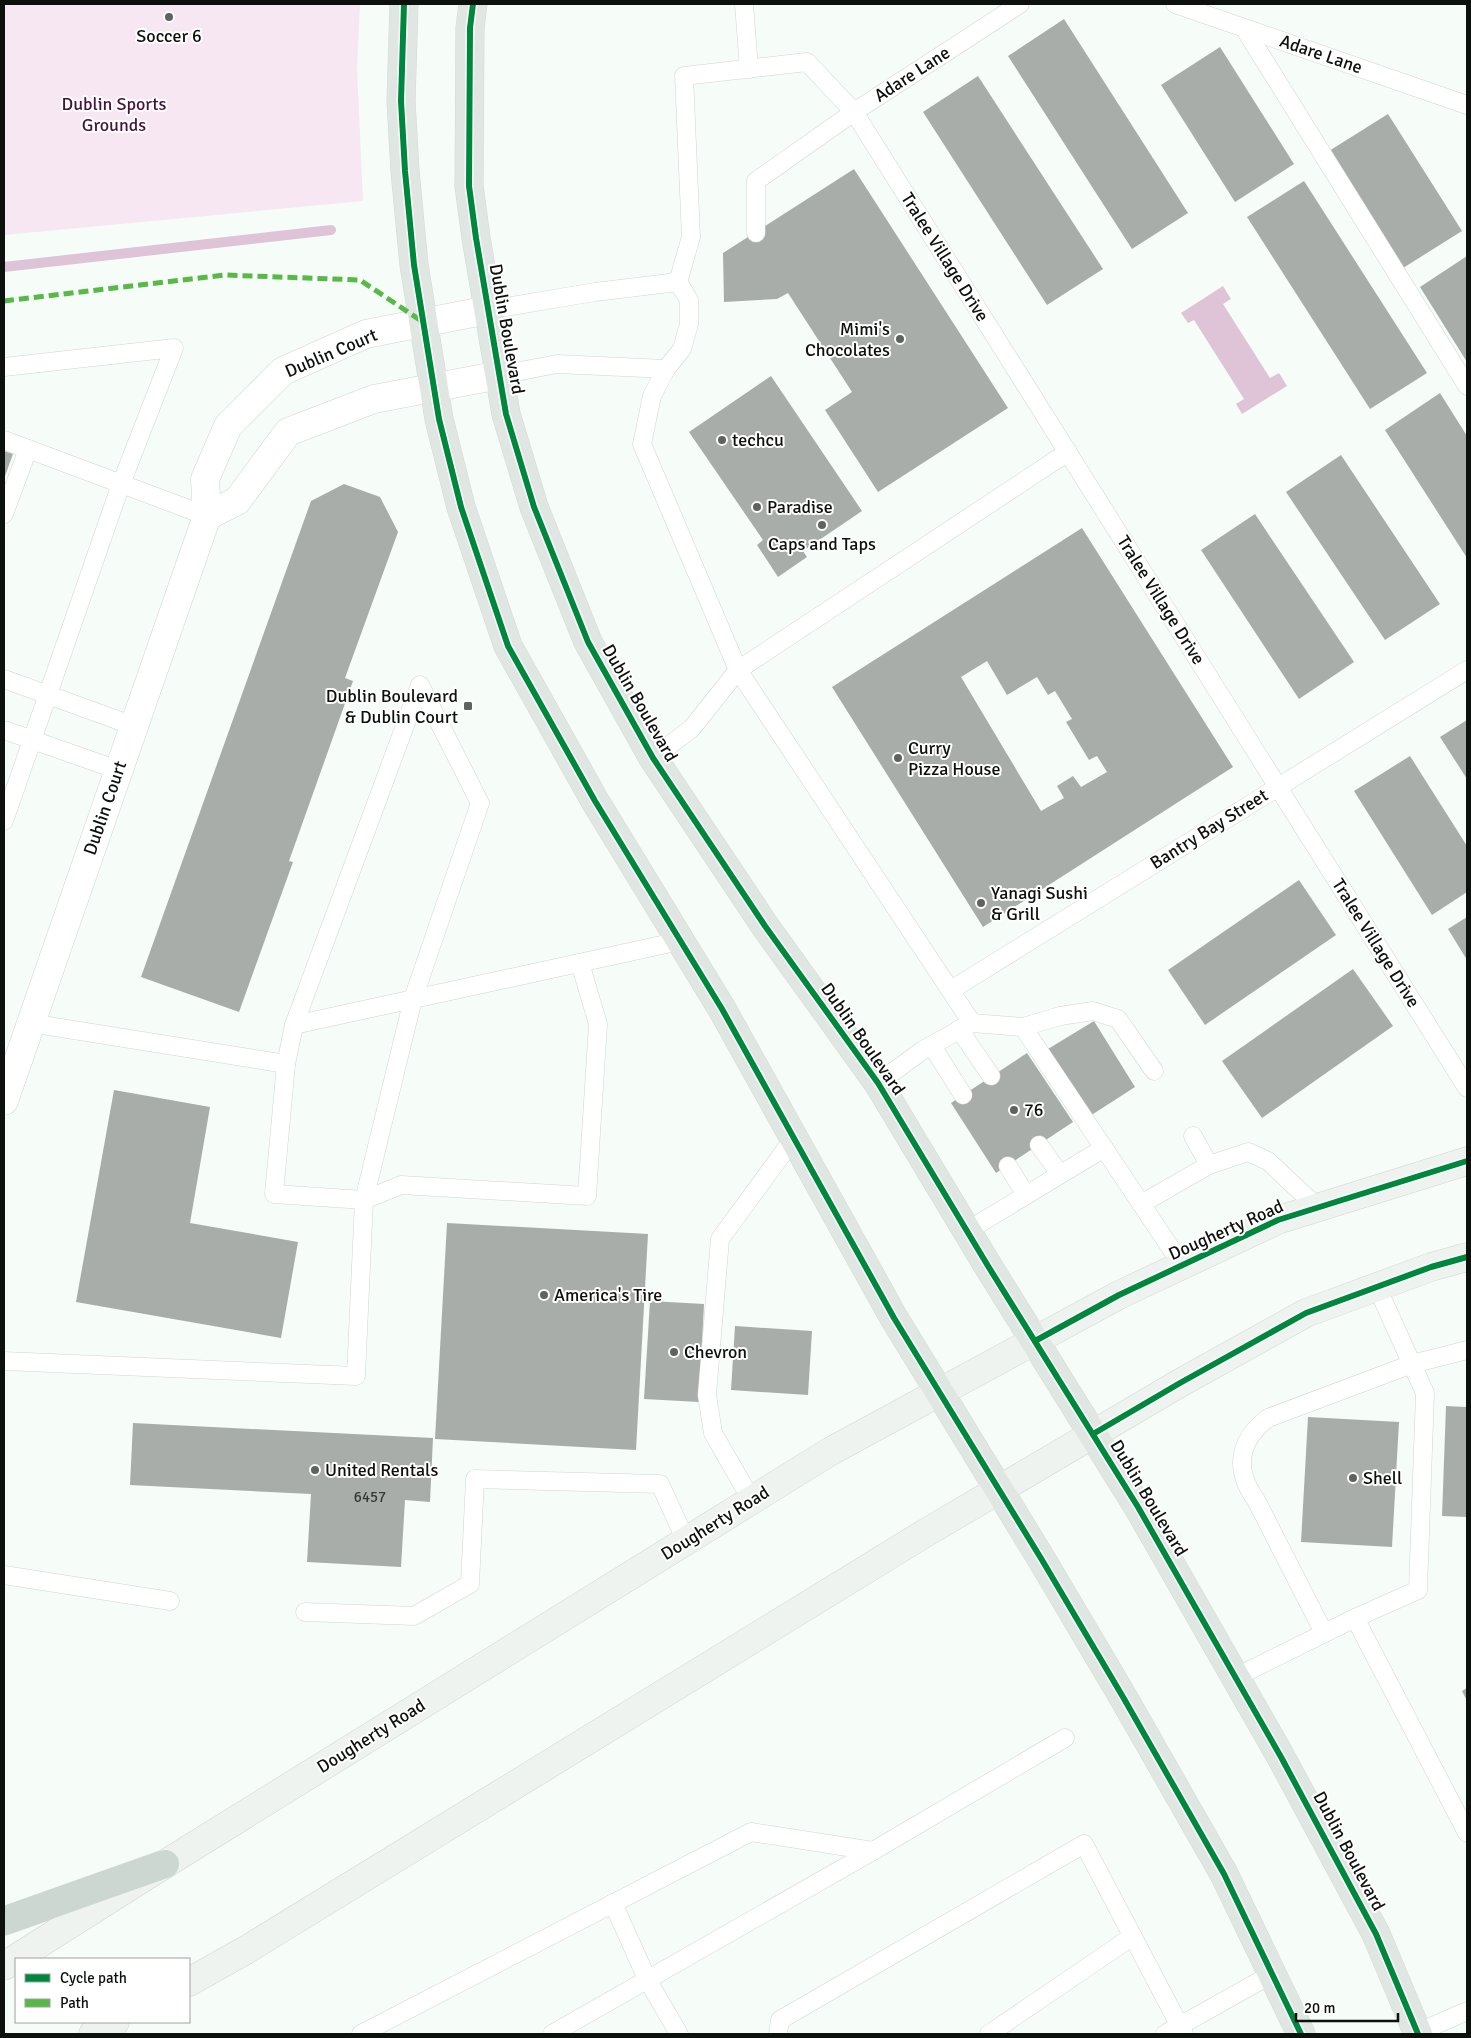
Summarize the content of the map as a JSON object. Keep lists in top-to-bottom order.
{
  "streets": {
    "main road": ["Dublin Boulevard", "Dougherty Road"],
    "street": ["Dublin Court"],
    "lane": ["Adare Lane", "Tralee Village Drive", "Bantry Bay Street"]
  },
  "crossings": [
    ["Adare Lane", "Tralee Village Drive"],
    ["Tralee Village Drive", "Bantry Bay Street"],
    ["Dublin Boulevard", "Dublin Court"],
    ["Dublin Boulevard", "Dougherty Road"]
  ],
  "parks": ["Dublin Sports Grounds"],
  "places": {
    "other": [
      "Soccer 6",
      "Mimi's Chocolates",
      "techcu",
      "Paradise",
      "Caps and Taps",
      "Curry Pizza House",
      "Yanagi Sushi & Grill",
      "76",
      "America's Tire",
      "Chevron",
      "United Rentals",
      "Shell"
    ],
    "transit": ["Dublin Boulevard & Dublin Court"]
  },
  "house_numbers": ["6457"],
  "legend": ["Cycle path", "Path"],
  "scale_bar": "20 m"
}
